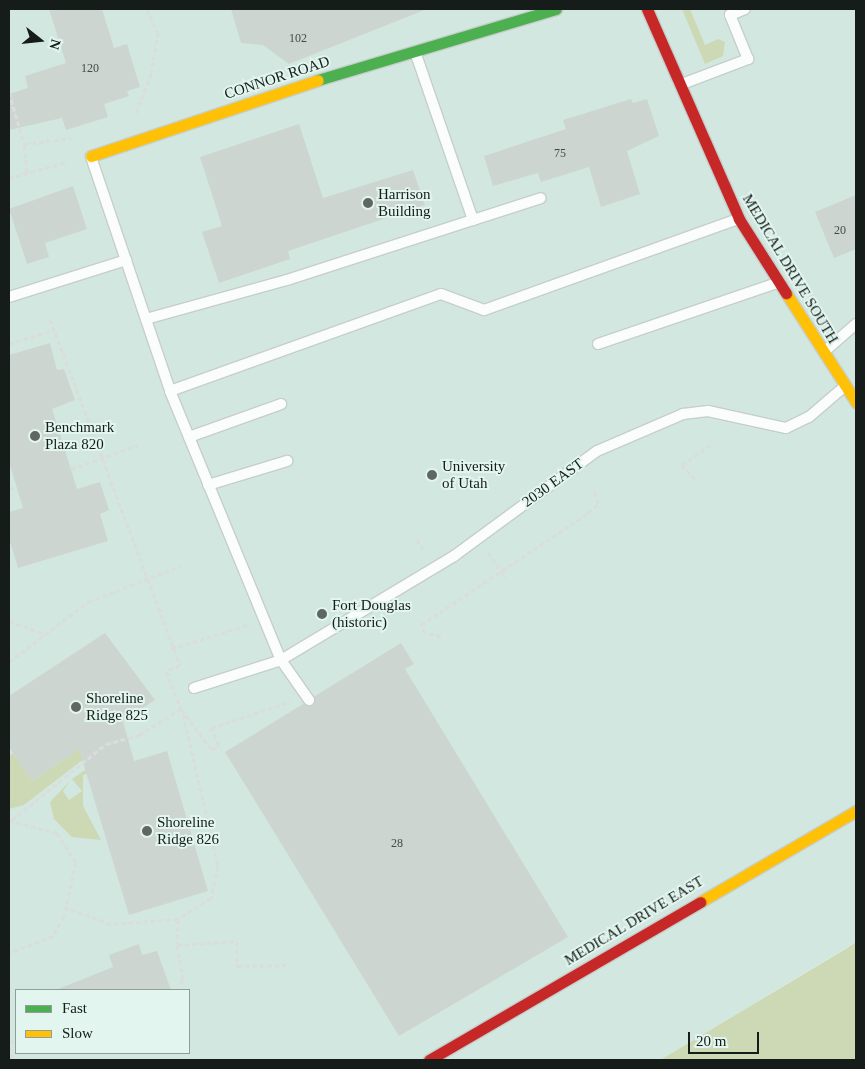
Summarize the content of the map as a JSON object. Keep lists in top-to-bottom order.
{
  "streets": {
    "street": ["CONNOR ROAD", "MEDICAL DRIVE SOUTH", "MEDICAL DRIVE EAST"],
    "lane": ["2030 EAST"]
  },
  "crossings": [
    ["MEDICAL DRIVE SOUTH", "2030 EAST"]
  ],
  "places": [
    "Harrison Building",
    "Benchmark Plaza 820",
    "University of Utah",
    "Fort Douglas (historic)",
    "Shoreline Ridge 825",
    "Shoreline Ridge 826"
  ],
  "house_numbers": [
    "102",
    "120",
    "75",
    "20",
    "28"
  ],
  "legend": ["Fast", "Slow"],
  "scale_bar": "20 m",
  "north": "right"
}
